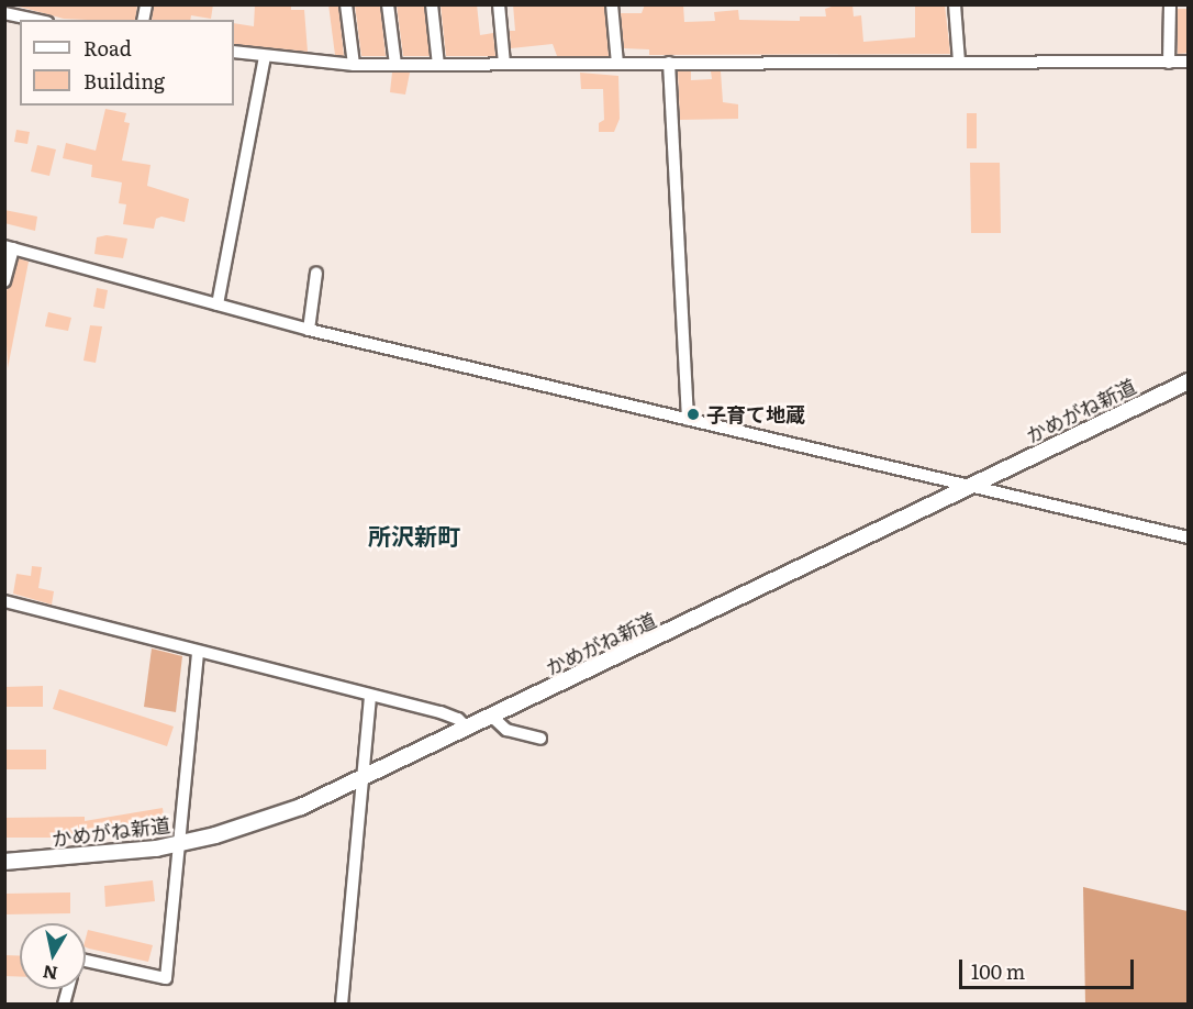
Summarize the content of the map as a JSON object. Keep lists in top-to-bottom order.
{
  "streets": {
    "street": ["かめがね新道"]
  },
  "districts": ["所沢新町"],
  "places": ["子育て地蔵"],
  "legend": ["Road", "Building"],
  "scale_bar": "100 m",
  "north": "bottom"
}
